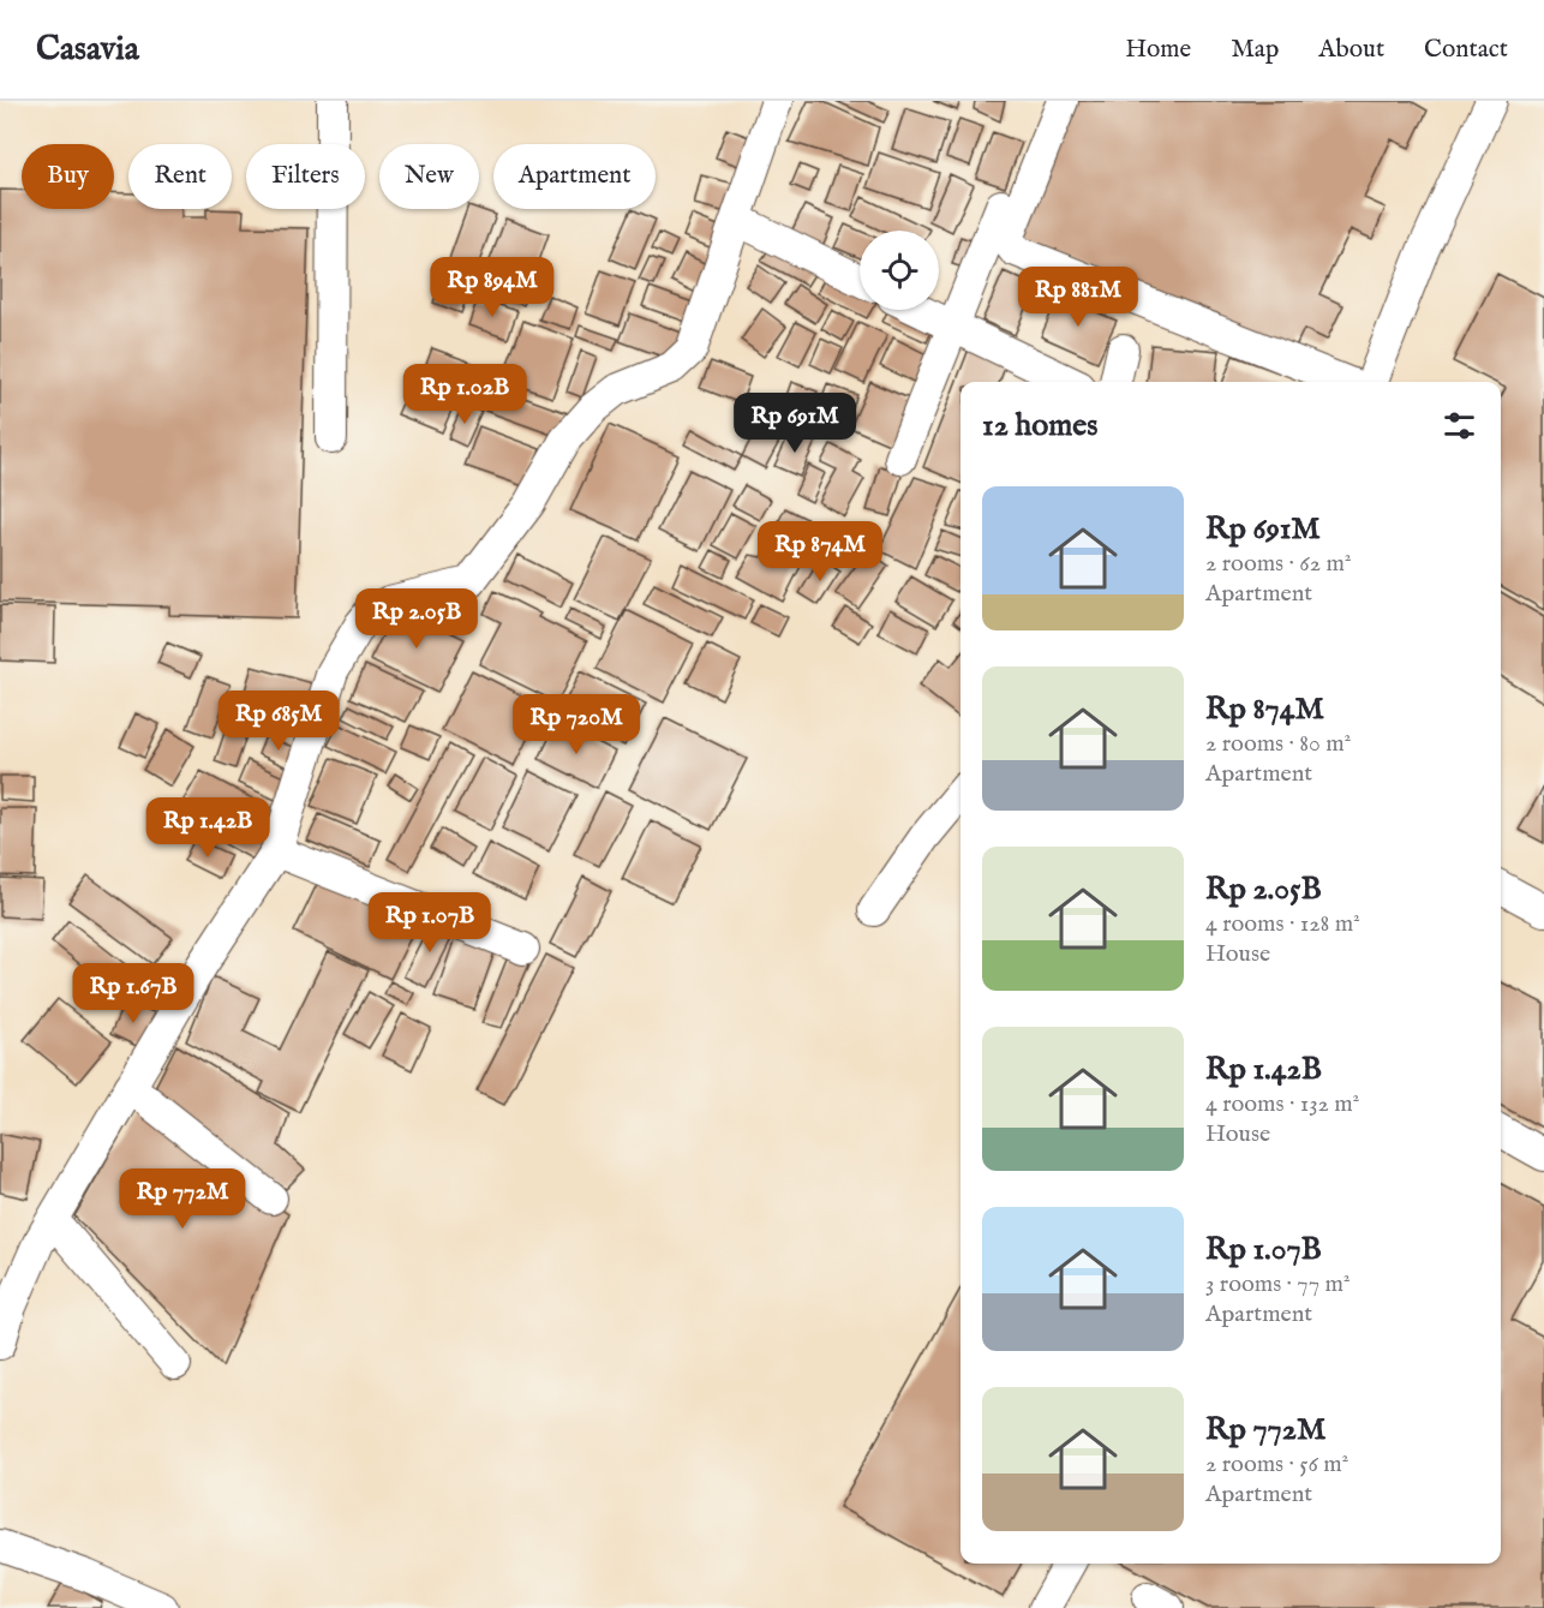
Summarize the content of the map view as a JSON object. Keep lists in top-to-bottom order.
{
  "page": {
    "header": "Casavia",
    "nav": [
      "Home",
      "Map",
      "About",
      "Contact"
    ],
    "chip": [
      "Buy",
      "Rent",
      "Filters",
      "New",
      "Apartment"
    ],
    "price": [
      "Rp 894M",
      "Rp 881M",
      "Rp 1.02B",
      "Rp 691M",
      "Rp 874M",
      "Rp 2.05B",
      "Rp 685M",
      "Rp 720M",
      "Rp 1.42B",
      "Rp 1.07B",
      "Rp 1.67B",
      "Rp 772M"
    ],
    "heading": "12 homes",
    "list": [
      {
        "name": "Rp 691M",
        "note": "2 rooms · 62 m² · Apartment"
      },
      {
        "name": "Rp 874M",
        "note": "2 rooms · 80 m² · Apartment"
      },
      {
        "name": "Rp 2.05B",
        "note": "4 rooms · 128 m² · House"
      },
      {
        "name": "Rp 1.42B",
        "note": "4 rooms · 132 m² · House"
      },
      {
        "name": "Rp 1.07B",
        "note": "3 rooms · 77 m² · Apartment"
      },
      {
        "name": "Rp 772M",
        "note": "2 rooms · 56 m² · Apartment"
      }
    ]
  }
}
